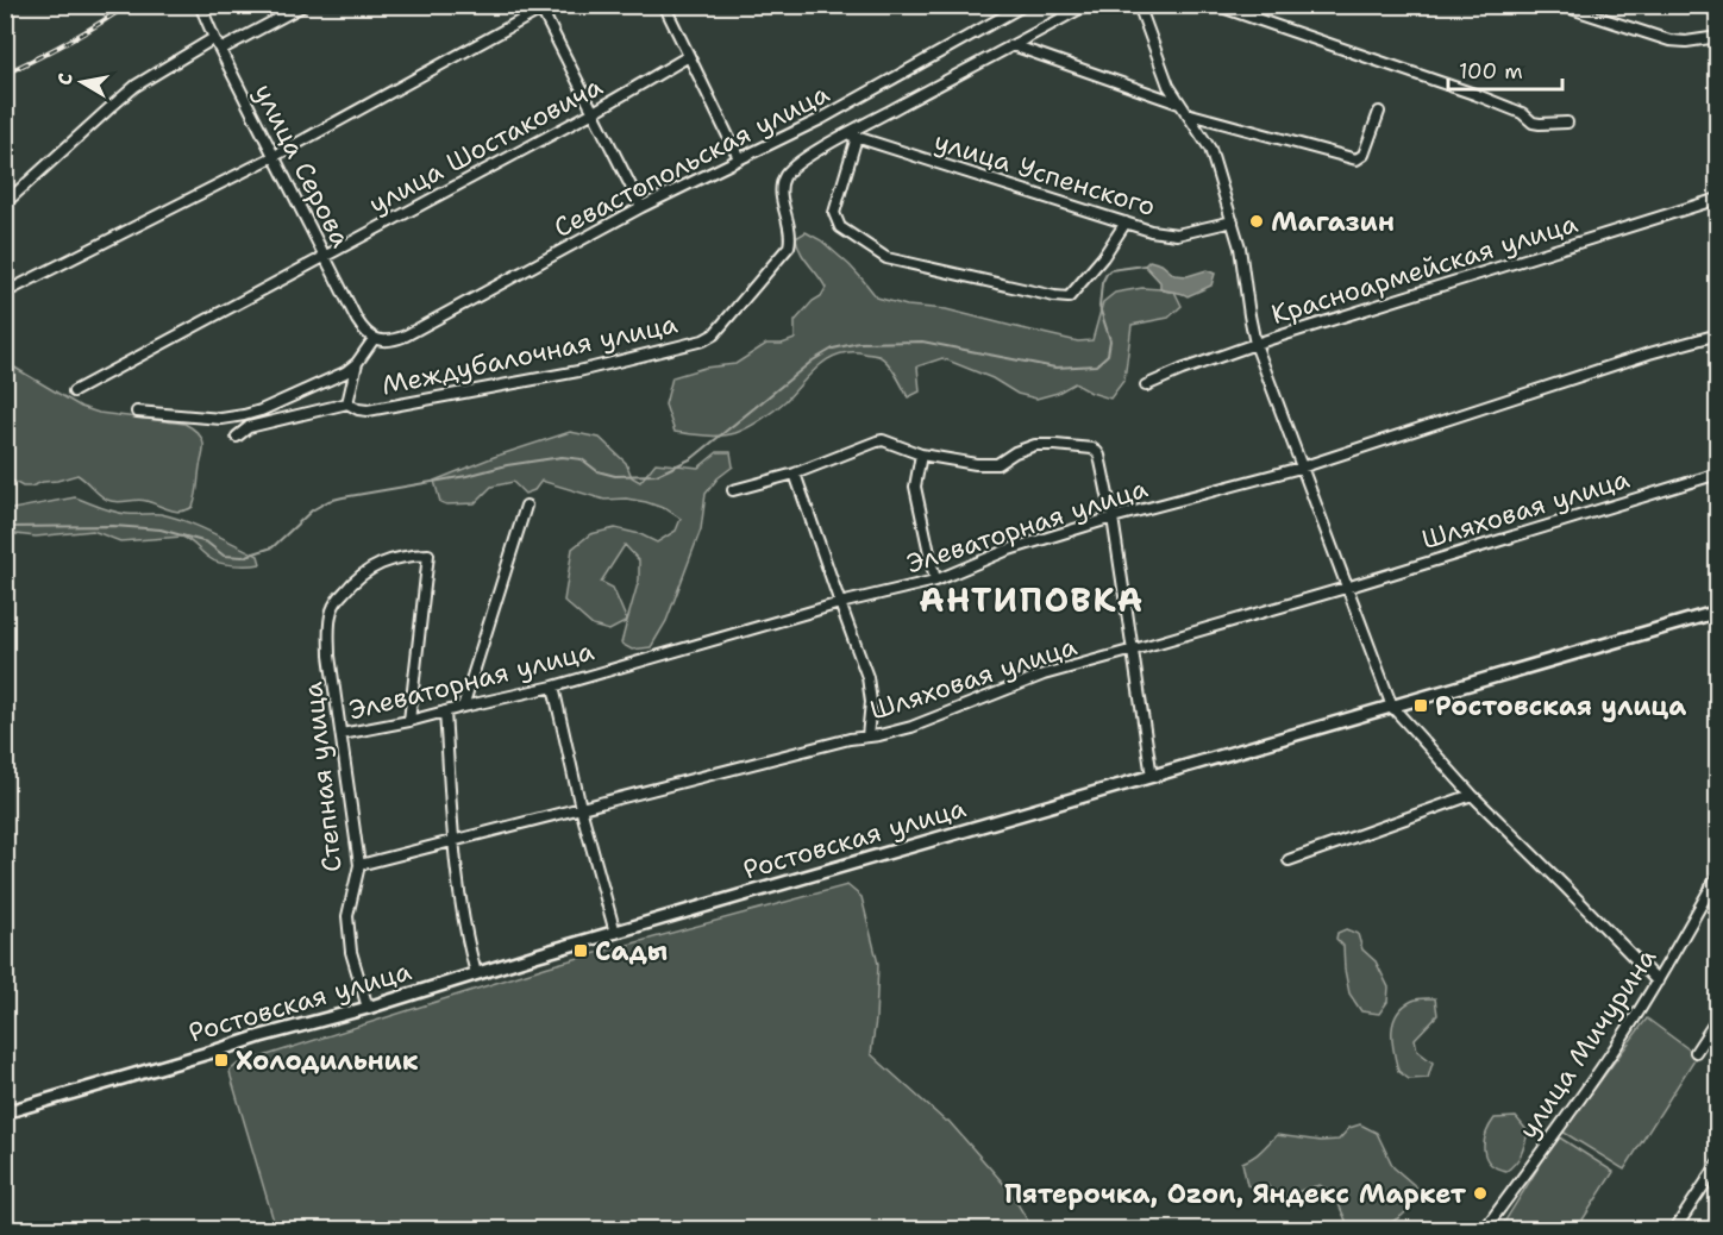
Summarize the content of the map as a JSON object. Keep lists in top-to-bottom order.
{
  "streets": {
    "main road": ["Ростовская улица"],
    "street": [
      "улица Шостаковича",
      "Севастопольская улица",
      "улица Серова",
      "улица Успенского",
      "Красноармейская улица",
      "Междубалочная улица",
      "Шляховая улица",
      "Элеваторная улица",
      "Степная улица",
      "улица Мичурина"
    ]
  },
  "crossings": [
    ["улица Шостаковича", "улица Серова"],
    ["Севастопольская улица", "улица Серова"],
    ["улица Успенского", "Междубалочная улица"],
    ["Шляховая улица", "Степная улица"],
    ["Элеваторная улица", "Степная улица"],
    ["Степная улица", "Ростовская улица"]
  ],
  "districts": ["АНТИПОВКА"],
  "places": {
    "other": ["Магазин", "Пятерочка, Ozon, Яндекс Маркет"],
    "transit": ["Ростовская улица", "Сады", "Холодильник"]
  },
  "scale_bar": "100 m",
  "north": "left"
}
